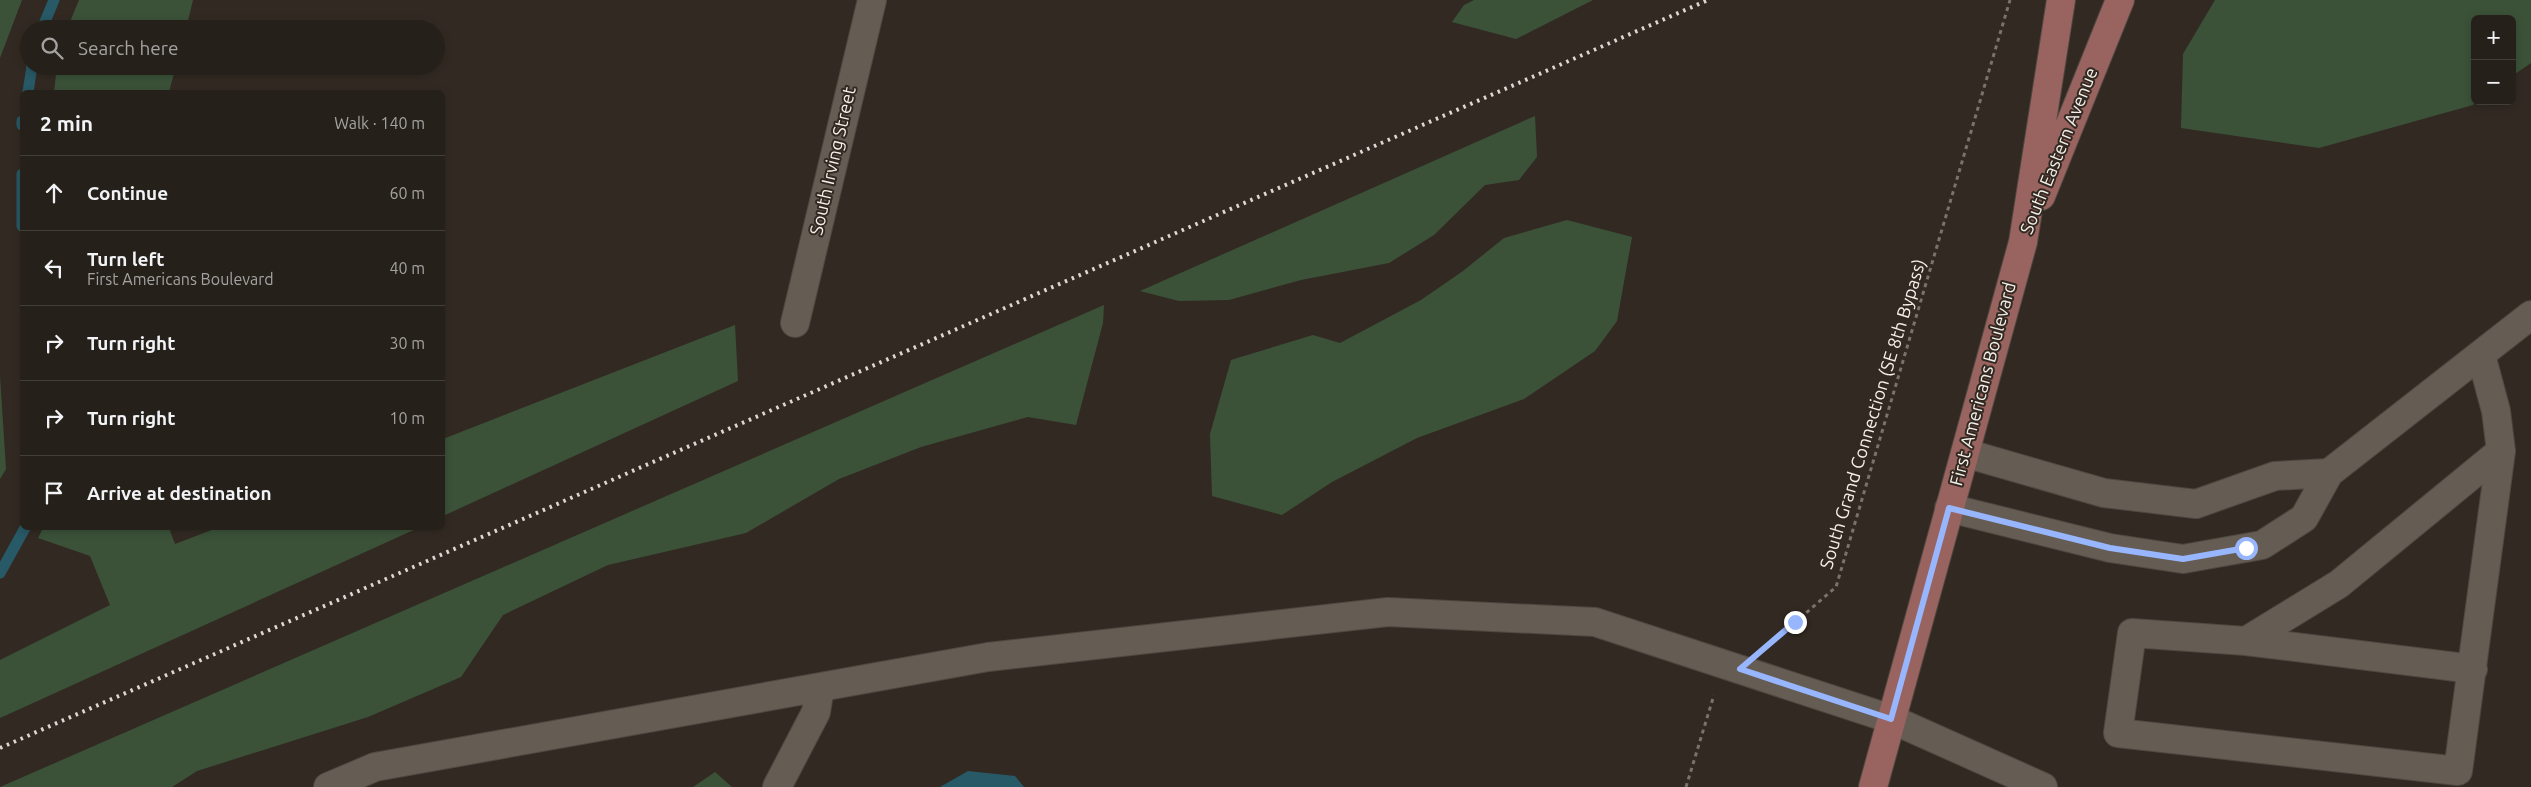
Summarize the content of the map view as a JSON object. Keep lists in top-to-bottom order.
{
  "streets": {
    "main road": ["South Eastern Avenue", "First Americans Boulevard"],
    "street": ["South Irving Street"],
    "path": ["South Grand Connection (SE 8th Bypass)"]
  },
  "crossings": [
    ["South Eastern Avenue", "First Americans Boulevard"]
  ],
  "page": {
    "map_buttons": ["+", "−"],
    "search": "Search here",
    "heading": ["2 min", "Walk · 140 m"],
    "list": [
      ["Continue", "60 m"],
      ["Turn left", "First Americans Boulevard", "40 m"],
      ["Turn right", "30 m"],
      ["Turn right", "10 m"],
      "Arrive at destination"
    ]
  }
}
